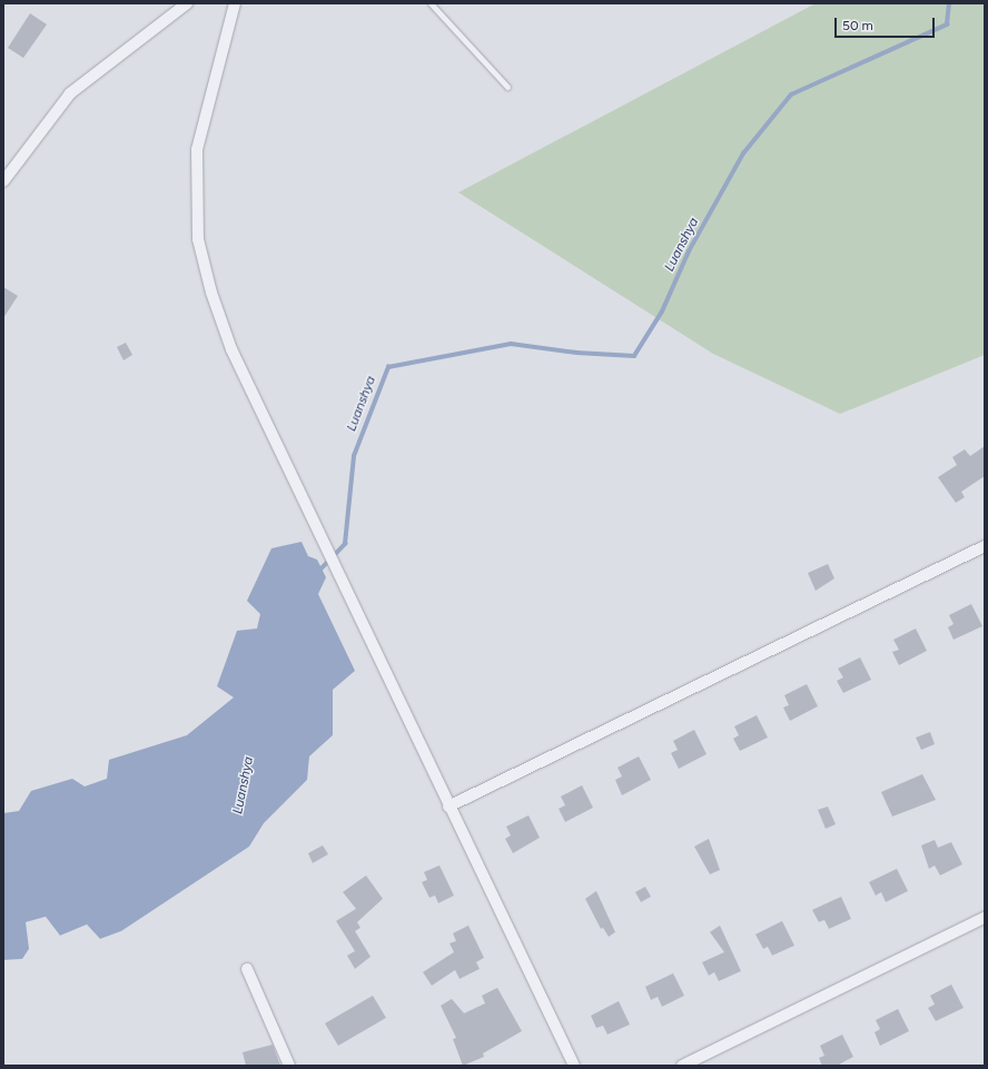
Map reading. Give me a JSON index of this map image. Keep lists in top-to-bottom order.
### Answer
{
  "water": ["Luanshya"],
  "scale_bar": "50 m"
}
